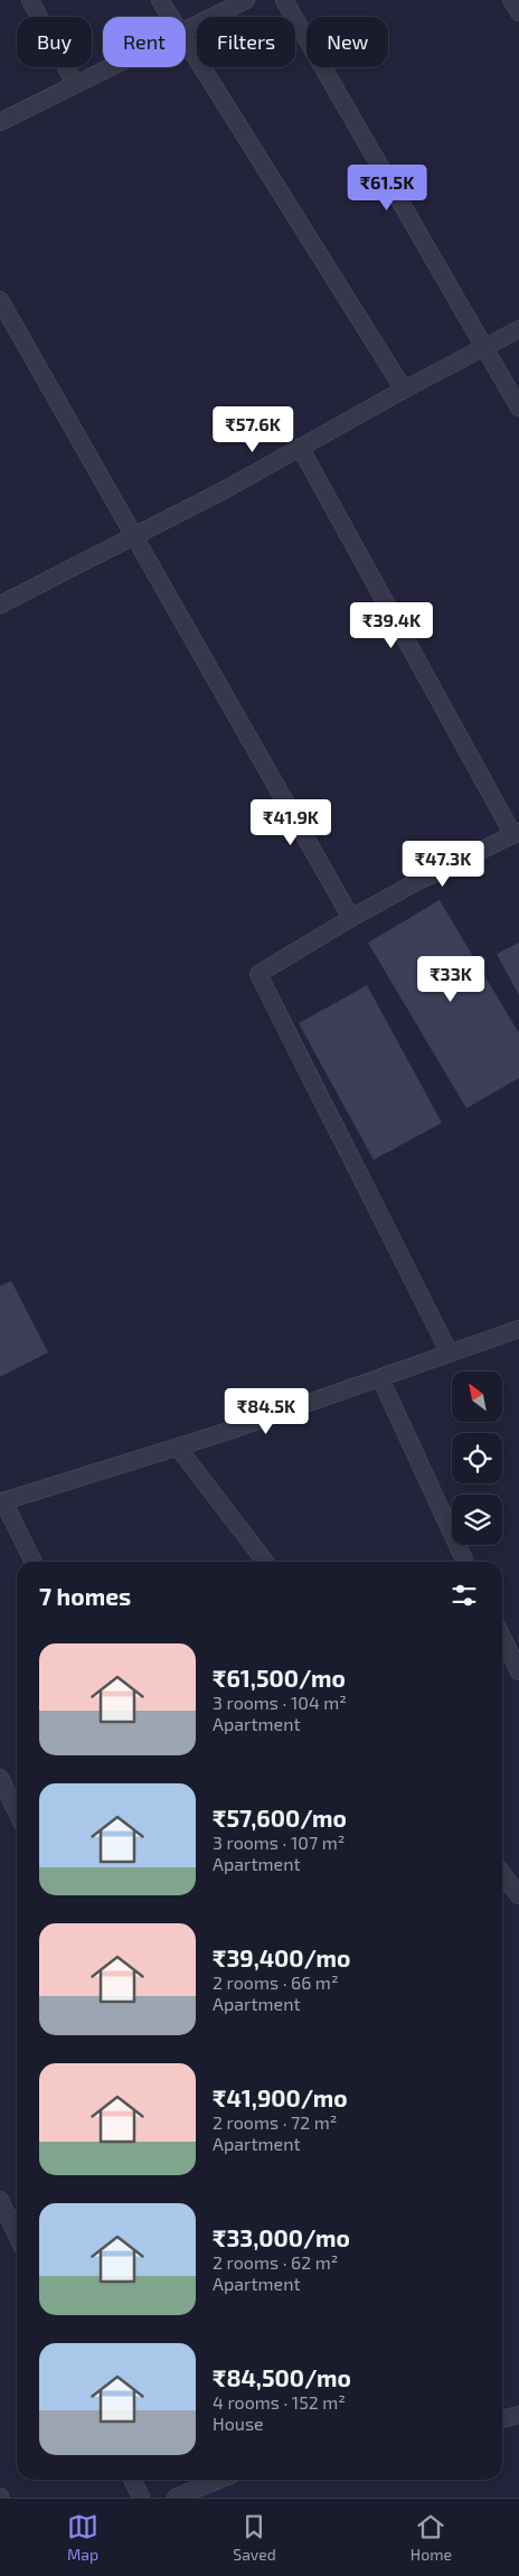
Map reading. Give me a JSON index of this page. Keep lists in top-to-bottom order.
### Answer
{
  "north": "top left",
  "page": {
    "chip": [
      "Buy",
      "Rent",
      "Filters",
      "New"
    ],
    "price": [
      "₹61.5K",
      "₹57.6K",
      "₹39.4K",
      "₹41.9K",
      "₹47.3K",
      "₹33K",
      "₹84.5K"
    ],
    "heading": "7 homes",
    "list": [
      {
        "name": "₹61,500/mo",
        "note": "3 rooms · 104 m² · Apartment"
      },
      {
        "name": "₹57,600/mo",
        "note": "3 rooms · 107 m² · Apartment"
      },
      {
        "name": "₹39,400/mo",
        "note": "2 rooms · 66 m² · Apartment"
      },
      {
        "name": "₹41,900/mo",
        "note": "2 rooms · 72 m² · Apartment"
      },
      {
        "name": "₹33,000/mo",
        "note": "2 rooms · 62 m² · Apartment"
      },
      {
        "name": "₹84,500/mo",
        "note": "4 rooms · 152 m² · House"
      }
    ],
    "tabs": ["Map", "Saved", "Home"]
  }
}
